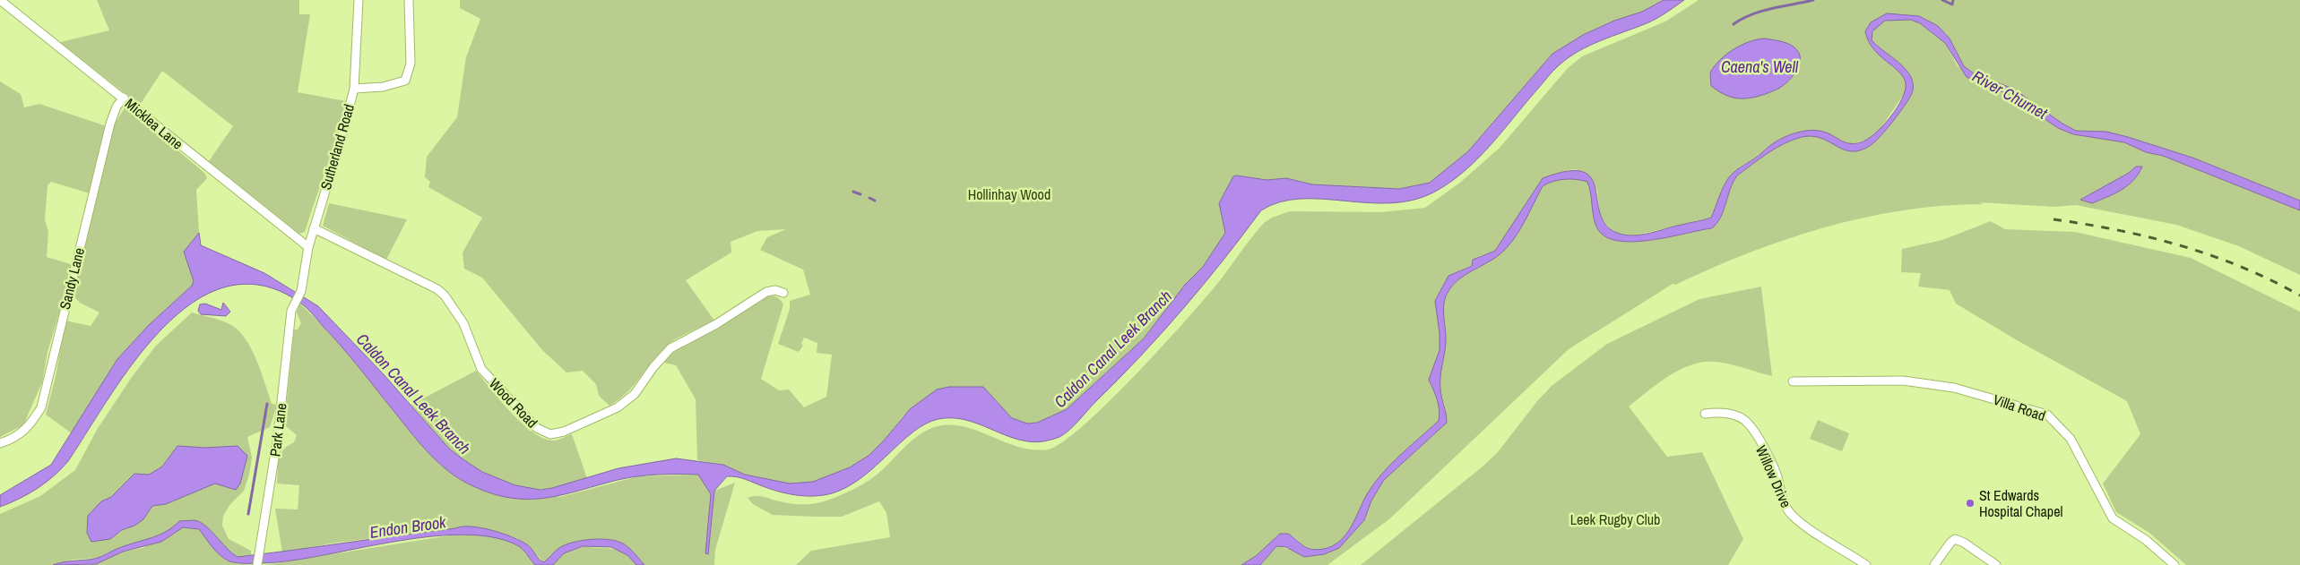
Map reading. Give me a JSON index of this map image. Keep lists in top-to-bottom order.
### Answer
{
  "streets": {
    "street": [
      "Micklea Lane",
      "Sutherland Road",
      "Sandy Lane",
      "Wood Road",
      "Villa Road",
      "Park Lane",
      "Willow Drive"
    ]
  },
  "crossings": [
    ["Micklea Lane", "Sutherland Road"],
    ["Micklea Lane", "Sandy Lane"],
    ["Sutherland Road", "Wood Road"],
    ["Sutherland Road", "Park Lane"]
  ],
  "water": [
    "Caena's Well",
    "River Churnet",
    "Caldon Canal Leek Branch",
    "Endon Brook"
  ],
  "parks": ["Hollinhay Wood", "Leek Rugby Club"],
  "places": ["St Edwards Hospital Chapel"]
}
